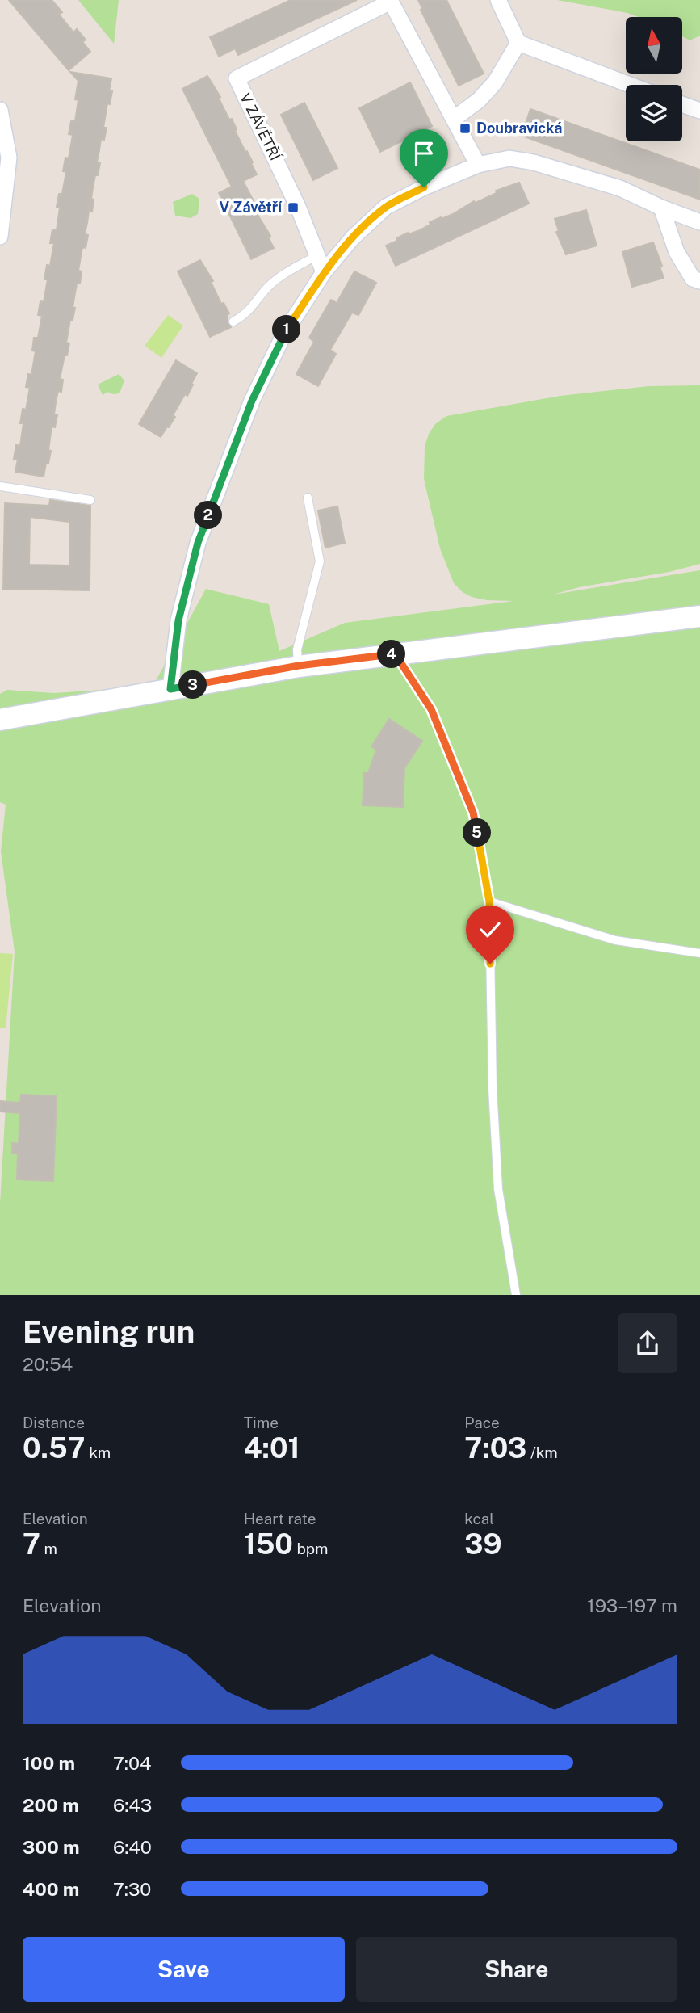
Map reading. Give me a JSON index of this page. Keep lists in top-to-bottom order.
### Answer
{
  "streets": {
    "street": ["V ZÁVĚTŘÍ"]
  },
  "places": {
    "transit": ["Doubravická", "V Závětří"]
  },
  "north": "top",
  "page": {
    "pins": [
      "1",
      "2",
      "4",
      "3",
      "5"
    ],
    "heading": ["Evening run", "20:54"],
    "stats": [
      ["Distance", "0.57 km"],
      ["Time", "4:01"],
      ["Pace", "7:03 /km"],
      ["Elevation", "7 m"],
      ["Heart rate", "150 bpm"],
      ["kcal", "39"]
    ],
    "chart": ["Elevation", "193–197 m"],
    "list": [
      {
        "name": "100 m",
        "note": "7:04"
      },
      {
        "name": "200 m",
        "note": "6:43"
      },
      {
        "name": "300 m",
        "note": "6:40"
      },
      {
        "name": "400 m",
        "note": "7:30"
      }
    ],
    "buttons": ["Save", "Share"]
  }
}
